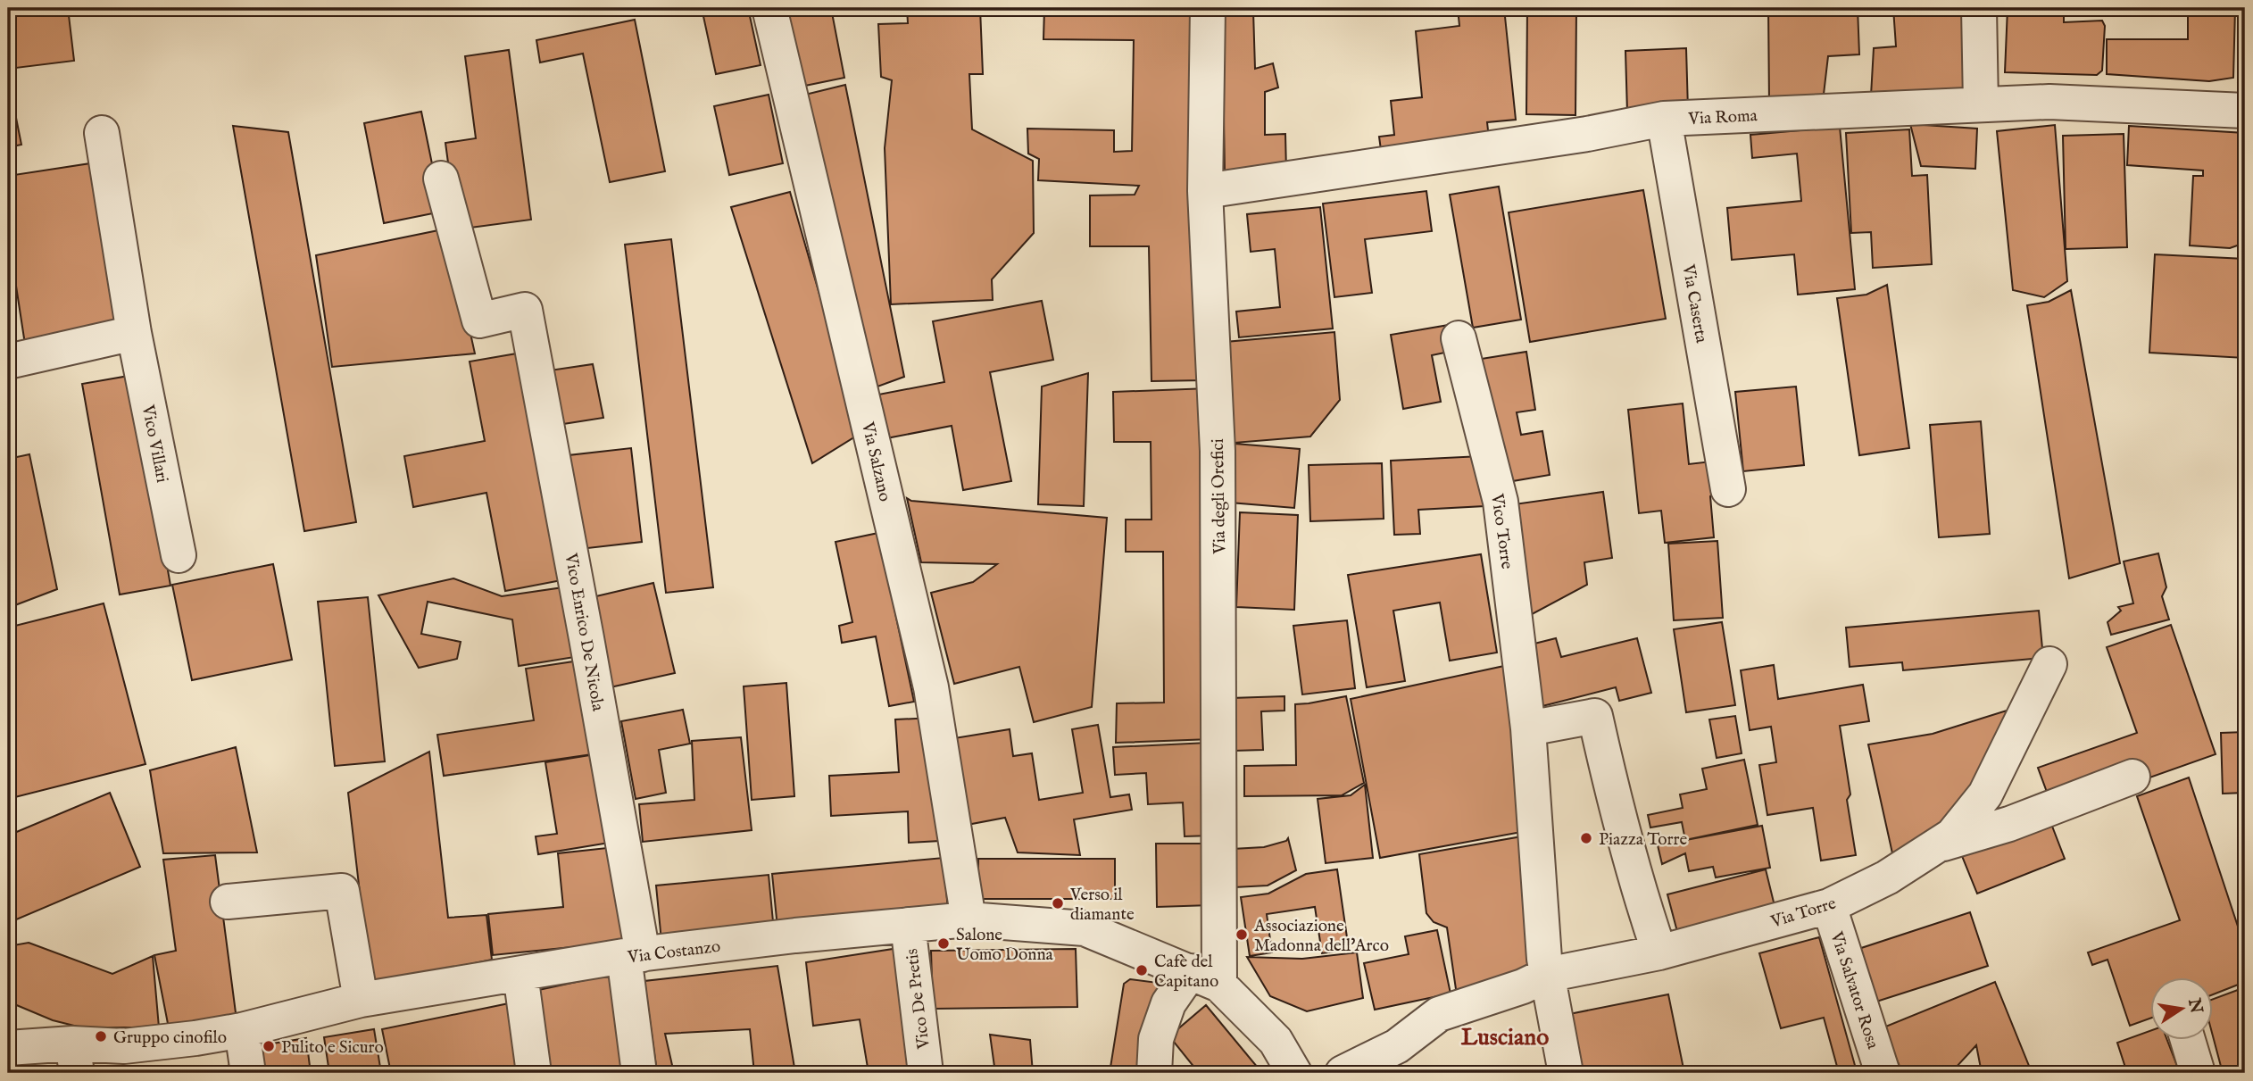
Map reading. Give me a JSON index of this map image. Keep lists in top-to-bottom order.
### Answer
{
  "streets": {
    "street": [
      "Via Roma",
      "Via Caserta",
      "Vico Villari",
      "Via Salzano",
      "Via degli Orefici",
      "Vico Torre",
      "Vico Enrico De Nicola",
      "Via Torre",
      "Via Costanzo",
      "Via Salvator Rosa",
      "Vico De Pretis"
    ]
  },
  "crossings": [
    ["Via Roma", "Via Caserta"],
    ["Via Roma", "Via degli Orefici"],
    ["Via Salzano", "Via Costanzo"],
    ["Via degli Orefici", "Via Costanzo"],
    ["Vico Enrico De Nicola", "Via Costanzo"],
    ["Via Torre", "Via Salvator Rosa"],
    ["Via Costanzo", "Vico De Pretis"]
  ],
  "districts": ["Lusciano"],
  "places": [
    "Piazza Torre",
    "Verso il diamante",
    "Associazione Madonna dell'Arco",
    "Salone Uomo Donna",
    "Cafè del Capitano",
    "Gruppo cinofilo",
    "Pulito e Sicuro"
  ],
  "north": "right"
}
